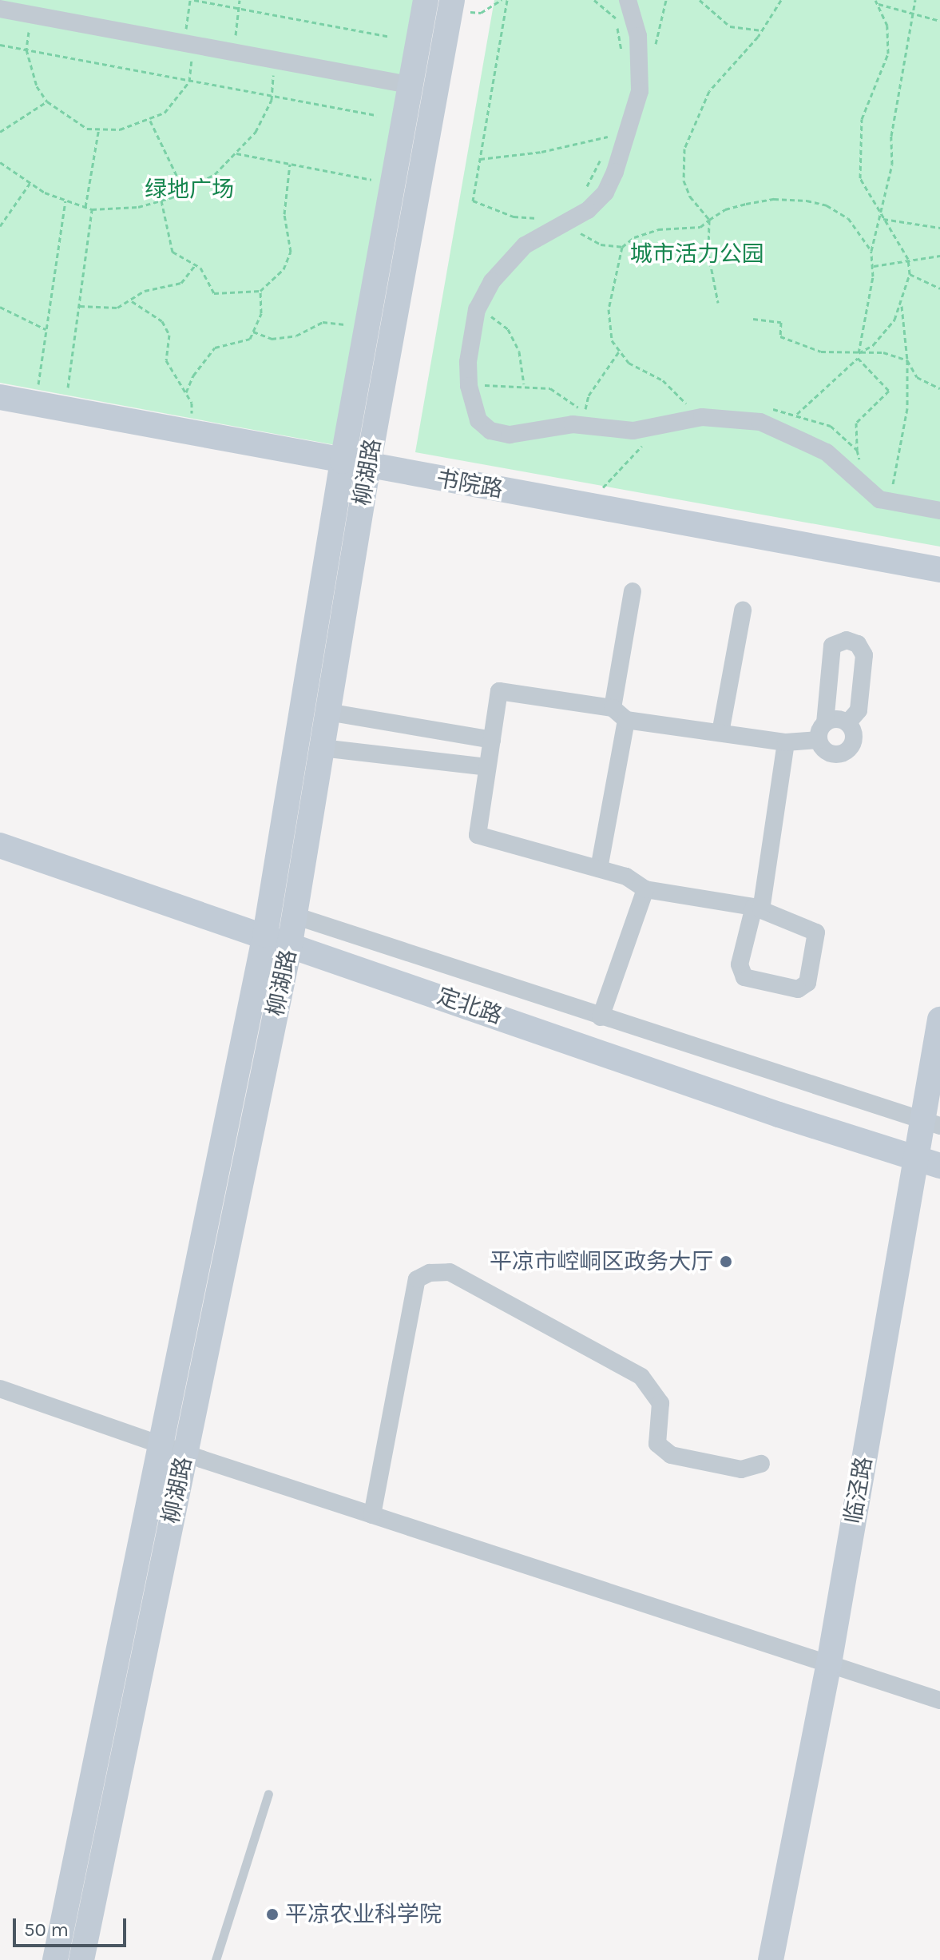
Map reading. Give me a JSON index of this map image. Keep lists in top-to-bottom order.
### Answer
{
  "streets": {
    "main road": [
      "柳湖路",
      "书院路",
      "定北路",
      "临泾路"
    ]
  },
  "crossings": [
    ["柳湖路", "书院路"],
    ["柳湖路", "定北路"],
    ["定北路", "临泾路"]
  ],
  "parks": ["绿地广场", "城市活力公园"],
  "places": ["平凉市崆峒区政务大厅", "平凉农业科学院"],
  "scale_bar": "50 m"
}
